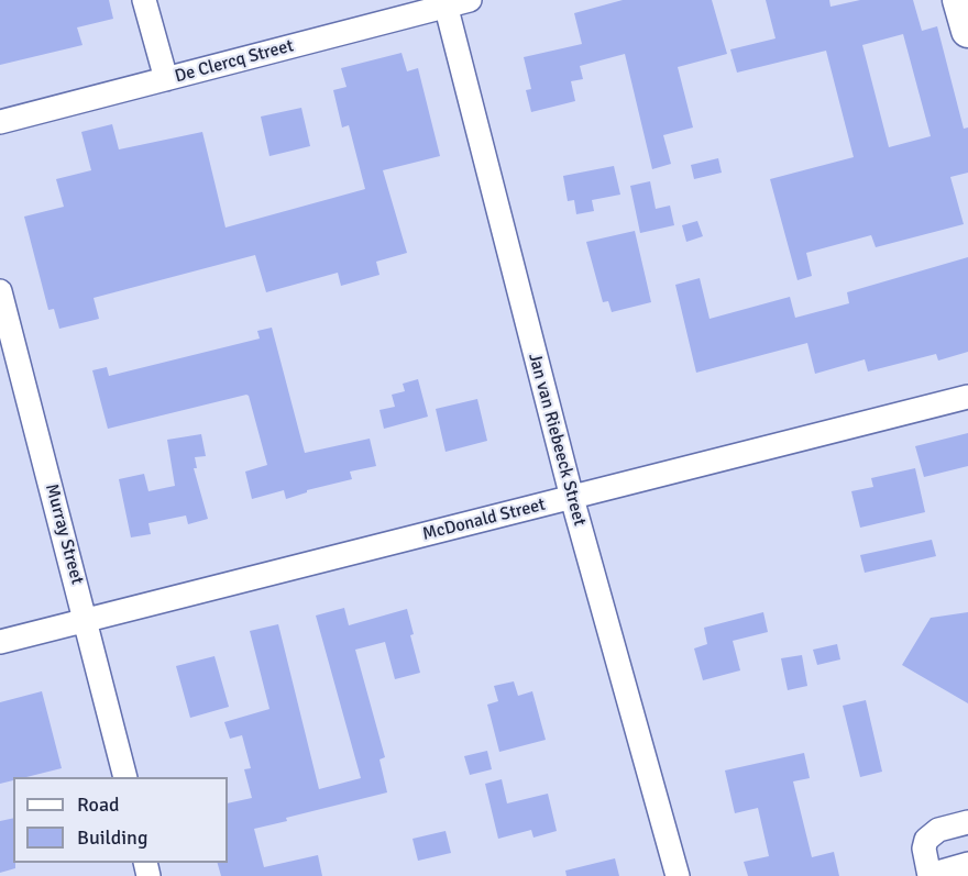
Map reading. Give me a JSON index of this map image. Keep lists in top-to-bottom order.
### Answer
{
  "streets": {
    "street": [
      "De Clercq Street",
      "Jan van Riebeeck Street",
      "McDonald Street",
      "Murray Street"
    ]
  },
  "crossings": [
    ["De Clercq Street", "Jan van Riebeeck Street"],
    ["Jan van Riebeeck Street", "McDonald Street"],
    ["McDonald Street", "Murray Street"]
  ],
  "legend": ["Road", "Building"]
}
